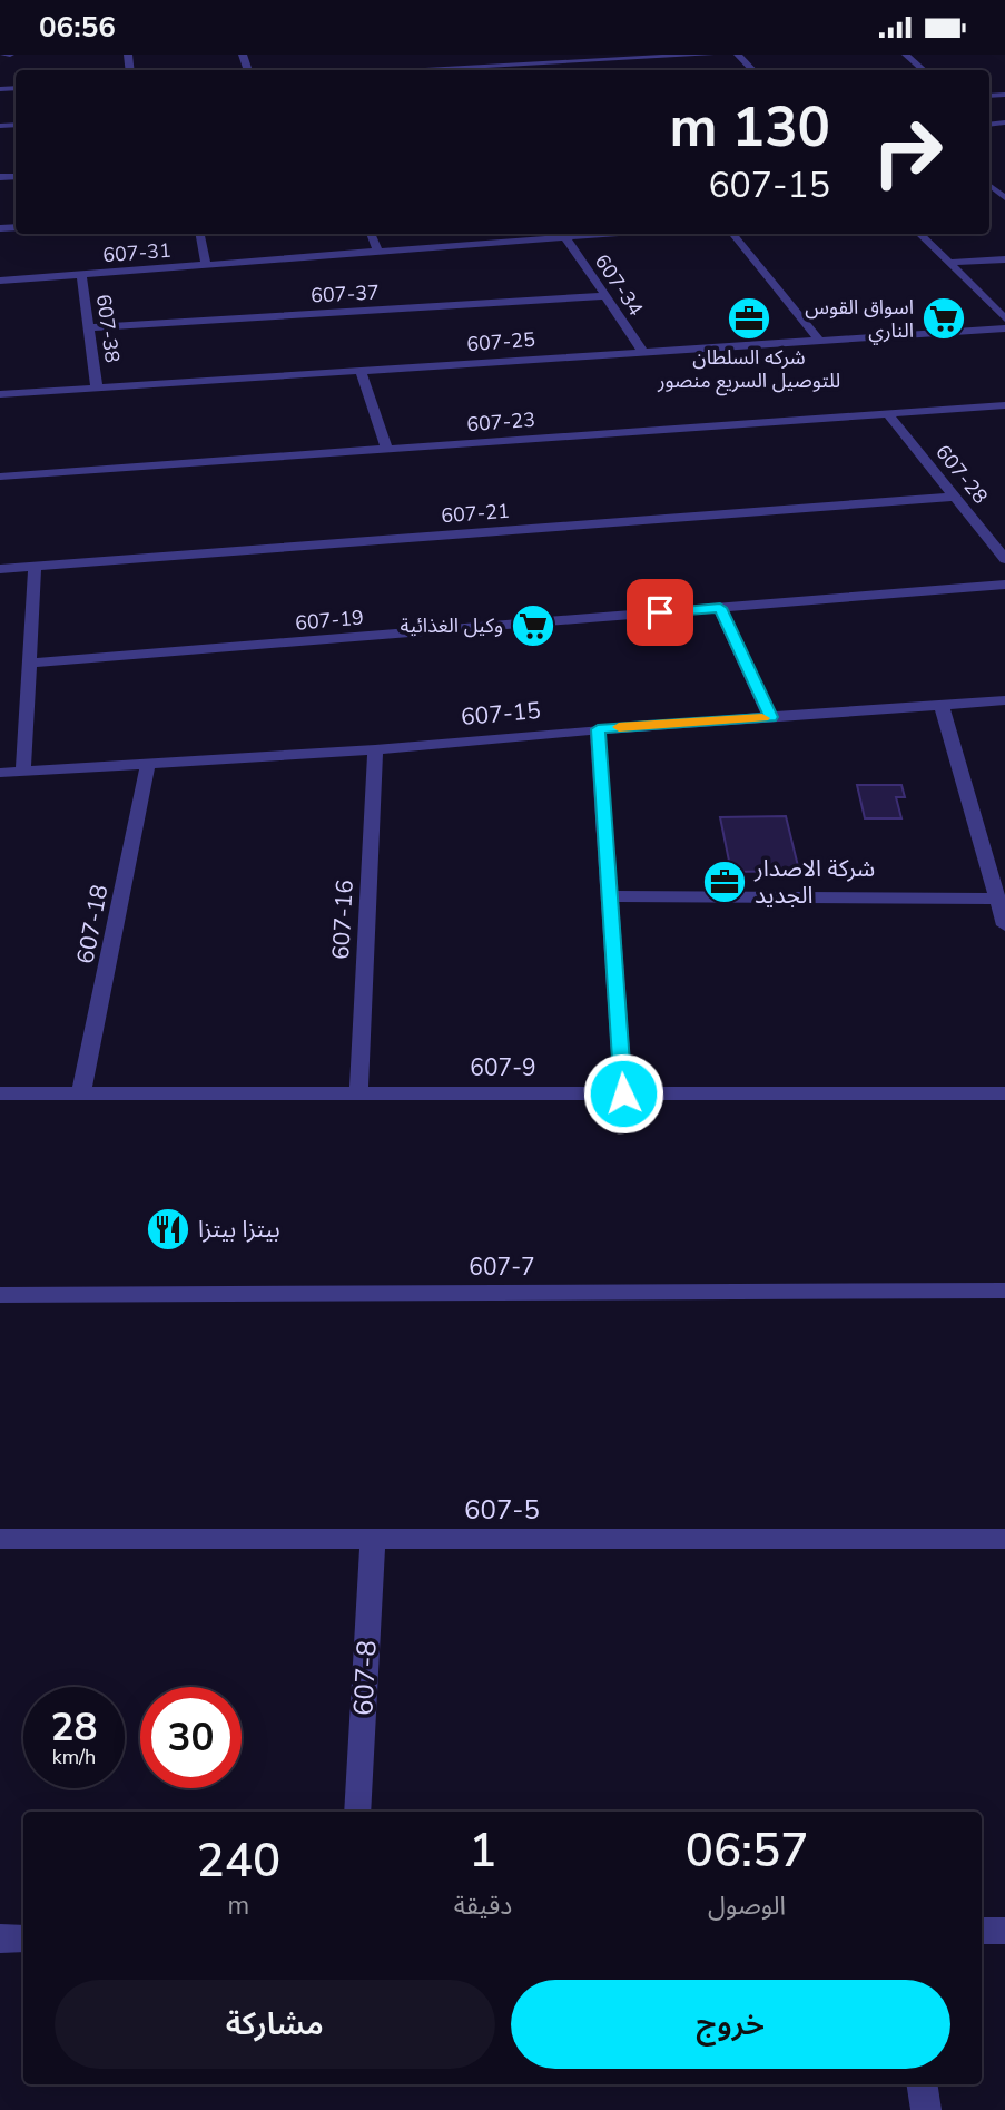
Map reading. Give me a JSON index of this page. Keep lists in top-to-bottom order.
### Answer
{
  "streets": {
    "street": [
      "607-31",
      "607-34",
      "607-37",
      "607-38",
      "607-25",
      "607-23",
      "607-28",
      "607-21",
      "607-19",
      "607-15",
      "607-16",
      "607-18",
      "607-9",
      "607-7",
      "607-5",
      "607-8"
    ]
  },
  "crossings": [
    ["607-31", "607-34"],
    ["607-31", "607-38"],
    ["607-34", "607-37"],
    ["607-34", "607-25"],
    ["607-37", "607-38"],
    ["607-38", "607-25"],
    ["607-23", "607-28"],
    ["607-28", "607-21"],
    ["607-15", "607-16"],
    ["607-15", "607-18"],
    ["607-16", "607-9"],
    ["607-18", "607-9"],
    ["607-5", "607-8"]
  ],
  "places": {
    "office": ["شركه السلطان للتوصيل السريع منصور", "شركة الاصدار الجديد"],
    "supermarket": ["اسواق القوس الناري", "وكيل الغذائية"],
    "restaurant": ["بيتزا بيتزا"]
  },
  "page": {
    "status": "06:56",
    "turn": ["130 m", "607-15"],
    "speed": "28 km/h",
    "limit": "30",
    "eta": [
      "06:57",
      "الوصول",
      "1",
      "دقيقة",
      "240",
      "m"
    ],
    "buttons": ["خروج", "مشاركة"]
  }
}
